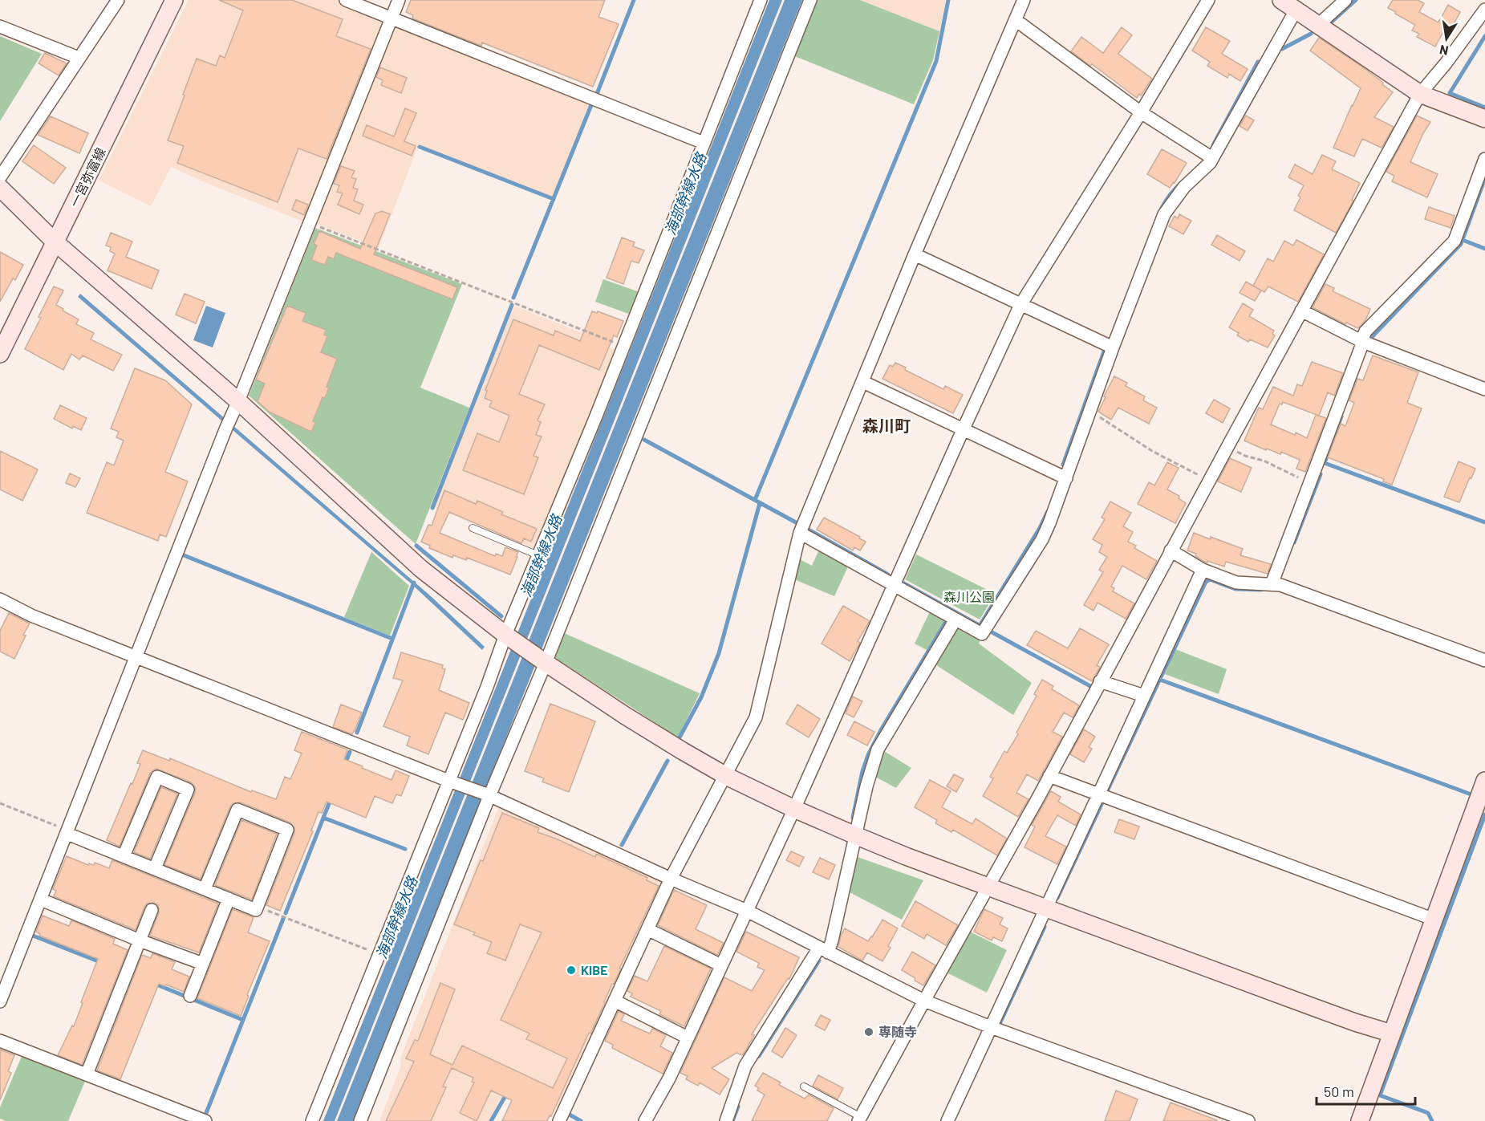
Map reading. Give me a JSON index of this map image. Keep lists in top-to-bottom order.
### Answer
{
  "streets": {
    "street": ["一宮弥富線"]
  },
  "districts": ["森川町"],
  "water": ["海部幹線水路"],
  "parks": ["森川公園"],
  "places": ["KIBE", "専随寺"],
  "scale_bar": "50 m",
  "north": "bottom"
}
